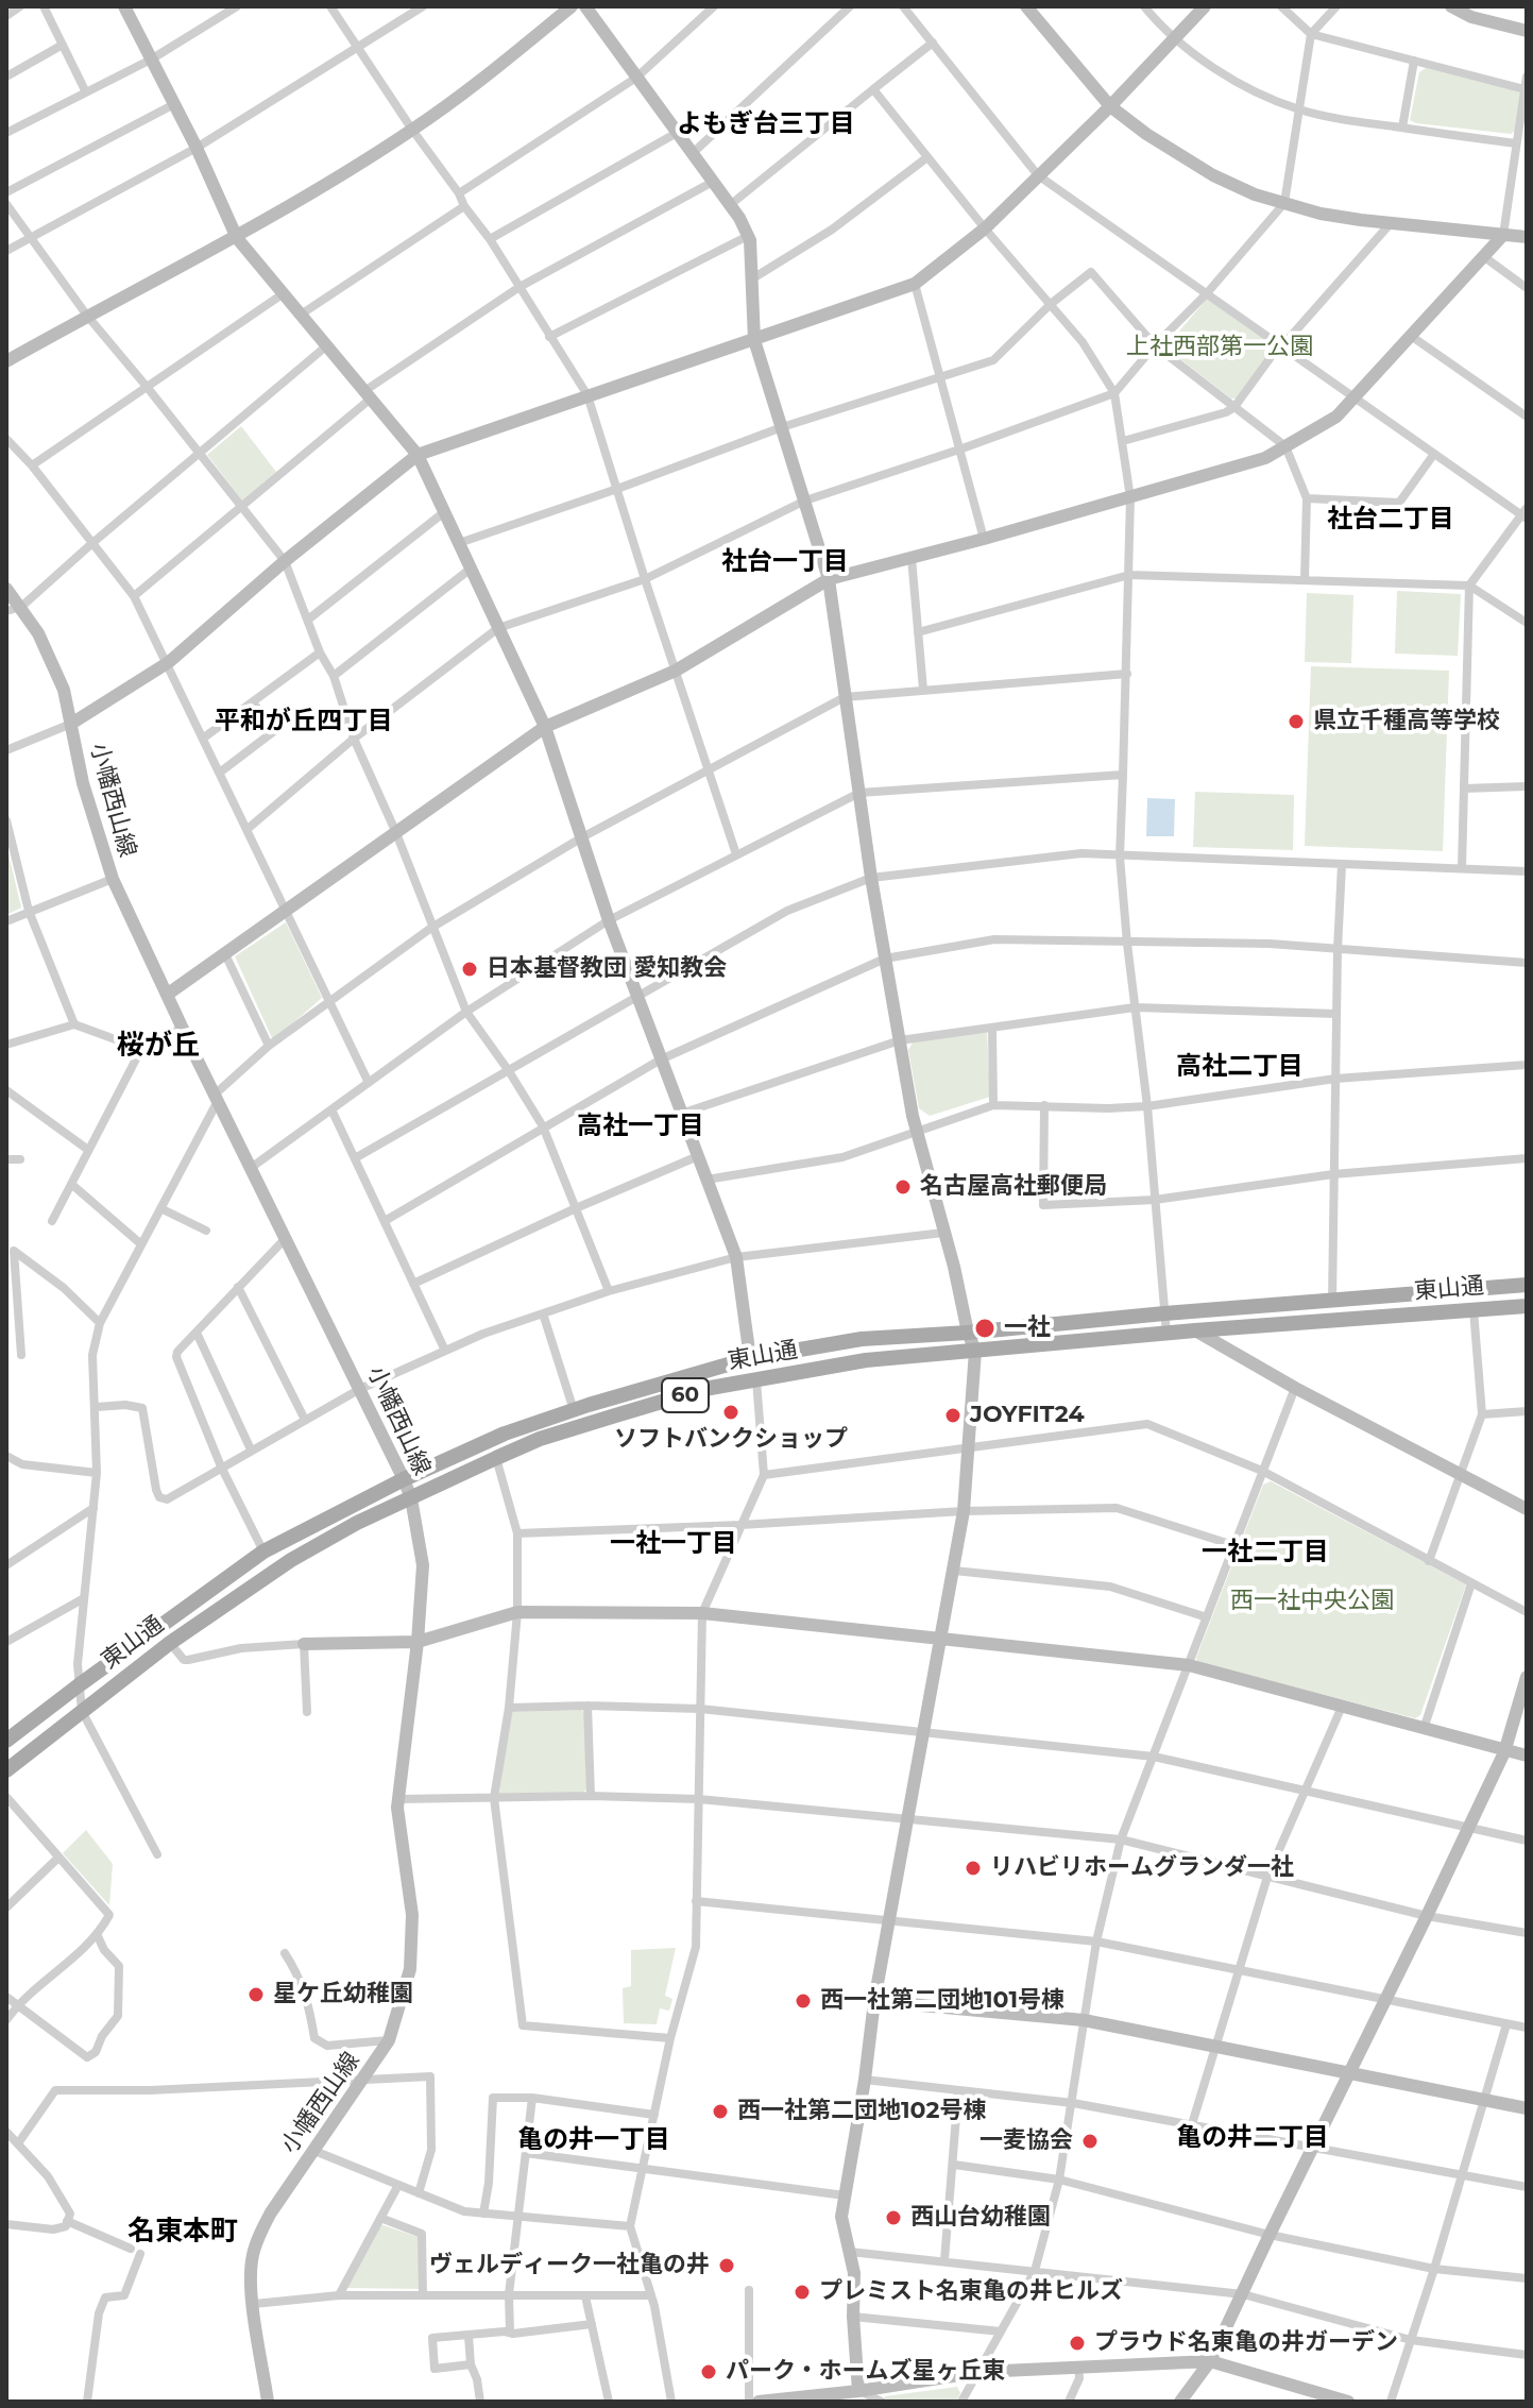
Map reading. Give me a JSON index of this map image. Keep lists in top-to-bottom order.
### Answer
{
  "streets": {
    "main road": ["東山通", "60"],
    "street": ["小幡西山線"]
  },
  "crossings": [
    ["小幡西山線", "東山通"]
  ],
  "districts": [
    "よもぎ台三丁目",
    "社台二丁目",
    "社台一丁目",
    "平和が丘四丁目",
    "桜が丘",
    "高社二丁目",
    "高社一丁目",
    "一社一丁目",
    "一社二丁目",
    "亀の井二丁目",
    "亀の井一丁目",
    "名東本町"
  ],
  "parks": ["上社西部第一公園", "西一社中央公園"],
  "places": [
    "県立千種高等学校",
    "日本基督教団 愛知教会",
    "名古屋高社郵便局",
    "一社",
    "ソフトバンクショップ",
    "JOYFIT24",
    "リハビリホームグランダ一社",
    "星ケ丘幼稚園",
    "西一社第二団地101号棟",
    "西一社第二団地102号棟",
    "一麦協会",
    "西山台幼稚園",
    "ヴェルディーク一社亀の井",
    "プレミスト名東亀の井ヒルズ",
    "プラウド名東亀の井ガーデン",
    "パーク・ホームズ星ヶ丘東"
  ]
}
